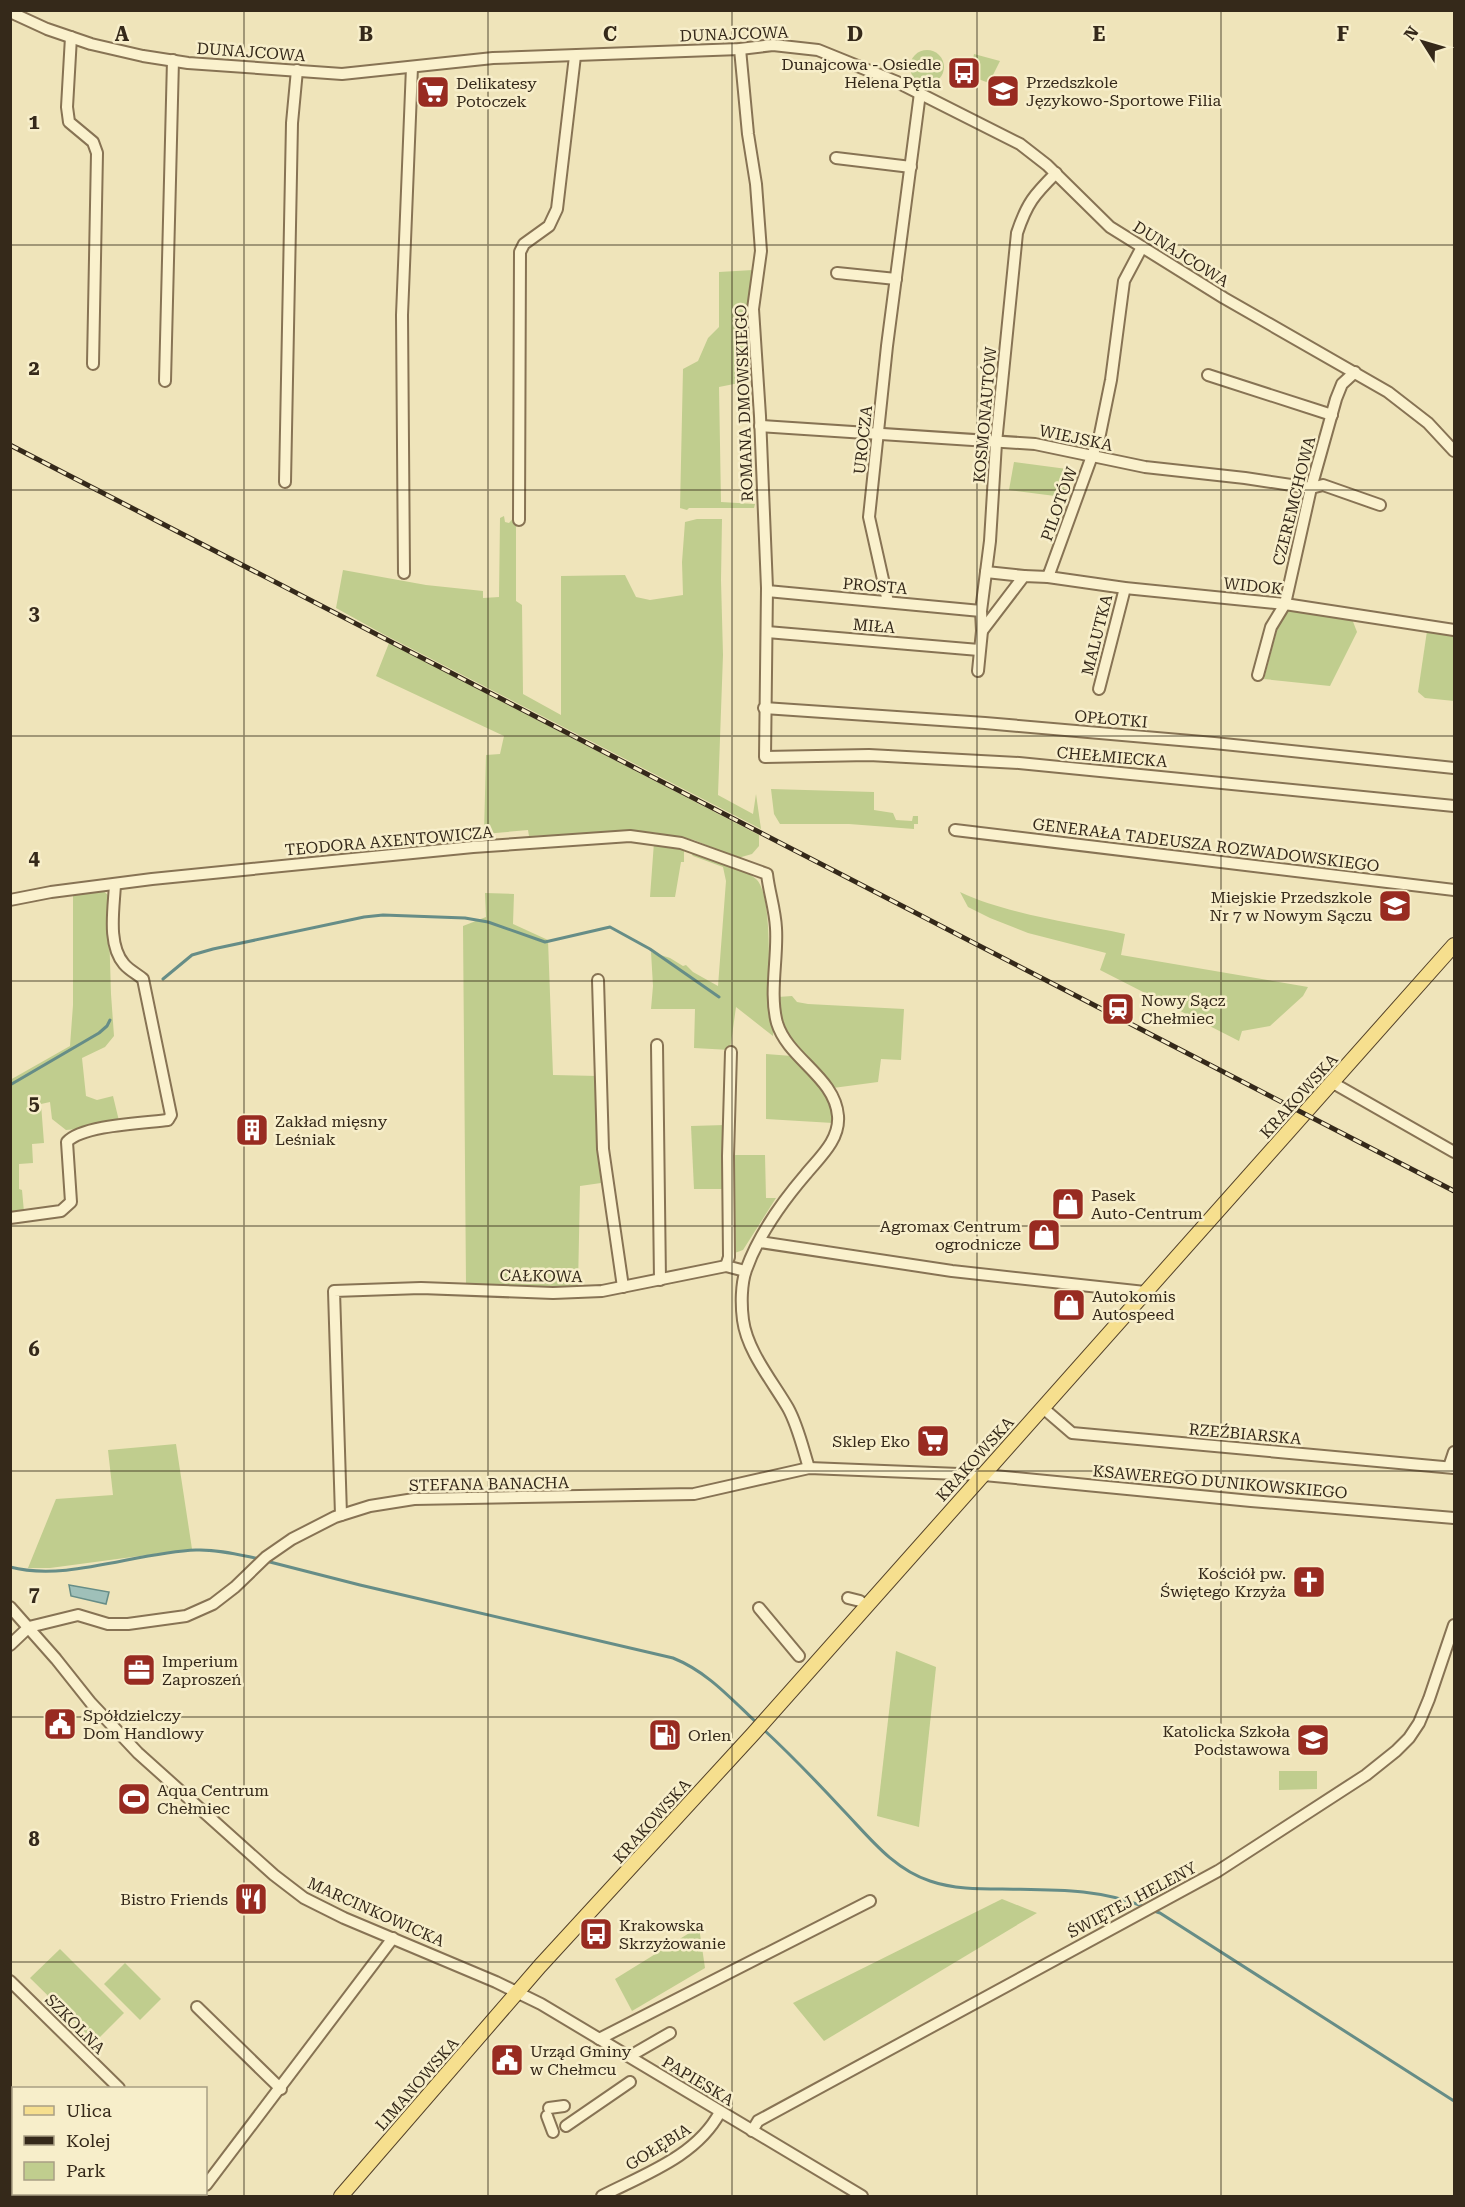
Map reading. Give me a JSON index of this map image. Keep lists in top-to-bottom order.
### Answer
{
  "streets": {
    "main road": ["KRAKOWSKA", "LIMANOWSKA"],
    "street": [
      "DUNAJCOWA",
      "ROMANA DMOWSKIEGO",
      "KOSMONAUTÓW",
      "WIEJSKA",
      "UROCZA",
      "CZEREMCHOWA",
      "PILOTÓW",
      "PROSTA",
      "WIDOK",
      "MIŁA",
      "MALUTKA",
      "OPŁOTKI",
      "CHEŁMIECKA",
      "TEODORA AXENTOWICZA",
      "GENERAŁA TADEUSZA ROZWADOWSKIEGO",
      "CAŁKOWA",
      "RZEŹBIARSKA",
      "KSAWEREGO DUNIKOWSKIEGO",
      "STEFANA BANACHA",
      "ŚWIĘTEJ HELENY",
      "MARCINKOWICKA",
      "SZKOLNA",
      "PAPIESKA",
      "GOŁĘBIA"
    ]
  },
  "crossings": [
    ["DUNAJCOWA", "ROMANA DMOWSKIEGO"],
    ["DUNAJCOWA", "KOSMONAUTÓW"],
    ["DUNAJCOWA", "UROCZA"],
    ["DUNAJCOWA", "CZEREMCHOWA"],
    ["DUNAJCOWA", "PILOTÓW"],
    ["ROMANA DMOWSKIEGO", "WIEJSKA"],
    ["ROMANA DMOWSKIEGO", "PROSTA"],
    ["ROMANA DMOWSKIEGO", "MIŁA"],
    ["ROMANA DMOWSKIEGO", "OPŁOTKI"],
    ["ROMANA DMOWSKIEGO", "CHEŁMIECKA"],
    ["KOSMONAUTÓW", "WIEJSKA"],
    ["KOSMONAUTÓW", "PROSTA"],
    ["KOSMONAUTÓW", "MIŁA"],
    ["WIEJSKA", "UROCZA"],
    ["WIEJSKA", "CZEREMCHOWA"],
    ["WIEJSKA", "PILOTÓW"],
    ["UROCZA", "PROSTA"],
    ["CZEREMCHOWA", "WIDOK"],
    ["PILOTÓW", "WIDOK"],
    ["WIDOK", "MALUTKA"],
    ["KRAKOWSKA", "RZEŹBIARSKA"],
    ["KRAKOWSKA", "KSAWEREGO DUNIKOWSKIEGO"],
    ["KRAKOWSKA", "STEFANA BANACHA"],
    ["KRAKOWSKA", "MARCINKOWICKA"],
    ["KRAKOWSKA", "PAPIESKA"],
    ["KRAKOWSKA", "LIMANOWSKA"],
    ["CAŁKOWA", "STEFANA BANACHA"],
    ["KSAWEREGO DUNIKOWSKIEGO", "STEFANA BANACHA"],
    ["STEFANA BANACHA", "MARCINKOWICKA"],
    ["ŚWIĘTEJ HELENY", "PAPIESKA"],
    ["MARCINKOWICKA", "PAPIESKA"],
    ["MARCINKOWICKA", "LIMANOWSKA"],
    ["PAPIESKA", "LIMANOWSKA"],
    ["PAPIESKA", "GOŁĘBIA"]
  ],
  "places": {
    "bus stop": ["Dunajcowa - Osiedle Helena Pętla", "Krakowska Skrzyżowanie"],
    "school or university": ["Przedszkole Językowo-Sportowe Filia", "Miejskie Przedszkole Nr 7 w Nowym Sączu", "Katolicka Szkoła Podstawowa"],
    "supermarket": ["Delikatesy Potoczek", "Sklep Eko"],
    "station": ["Nowy Sącz Chełmiec"],
    "building": ["Zakład mięsny Leśniak"],
    "shop": ["Pasek Auto-Centrum", "Agromax Centrum ogrodnicze", "Autokomis Autospeed"],
    "church": ["Kościół pw. Świętego Krzyża"],
    "office": ["Imperium Zaproszeń"],
    "public building": ["Spółdzielczy Dom Handlowy", "Urząd Gminy w Chełmcu"],
    "fuel station": ["Orlen"],
    "sports": ["Aqua Centrum Chełmiec"],
    "restaurant": ["Bistro Friends"]
  },
  "legend": ["Ulica", "Kolej", "Park"],
  "north": "top left",
  "grid": {
    "columns": [
      "A",
      "B",
      "C",
      "D",
      "E",
      "F"
    ],
    "rows": [
      "1",
      "2",
      "3",
      "4",
      "5",
      "6",
      "7",
      "8"
    ]
  }
}
